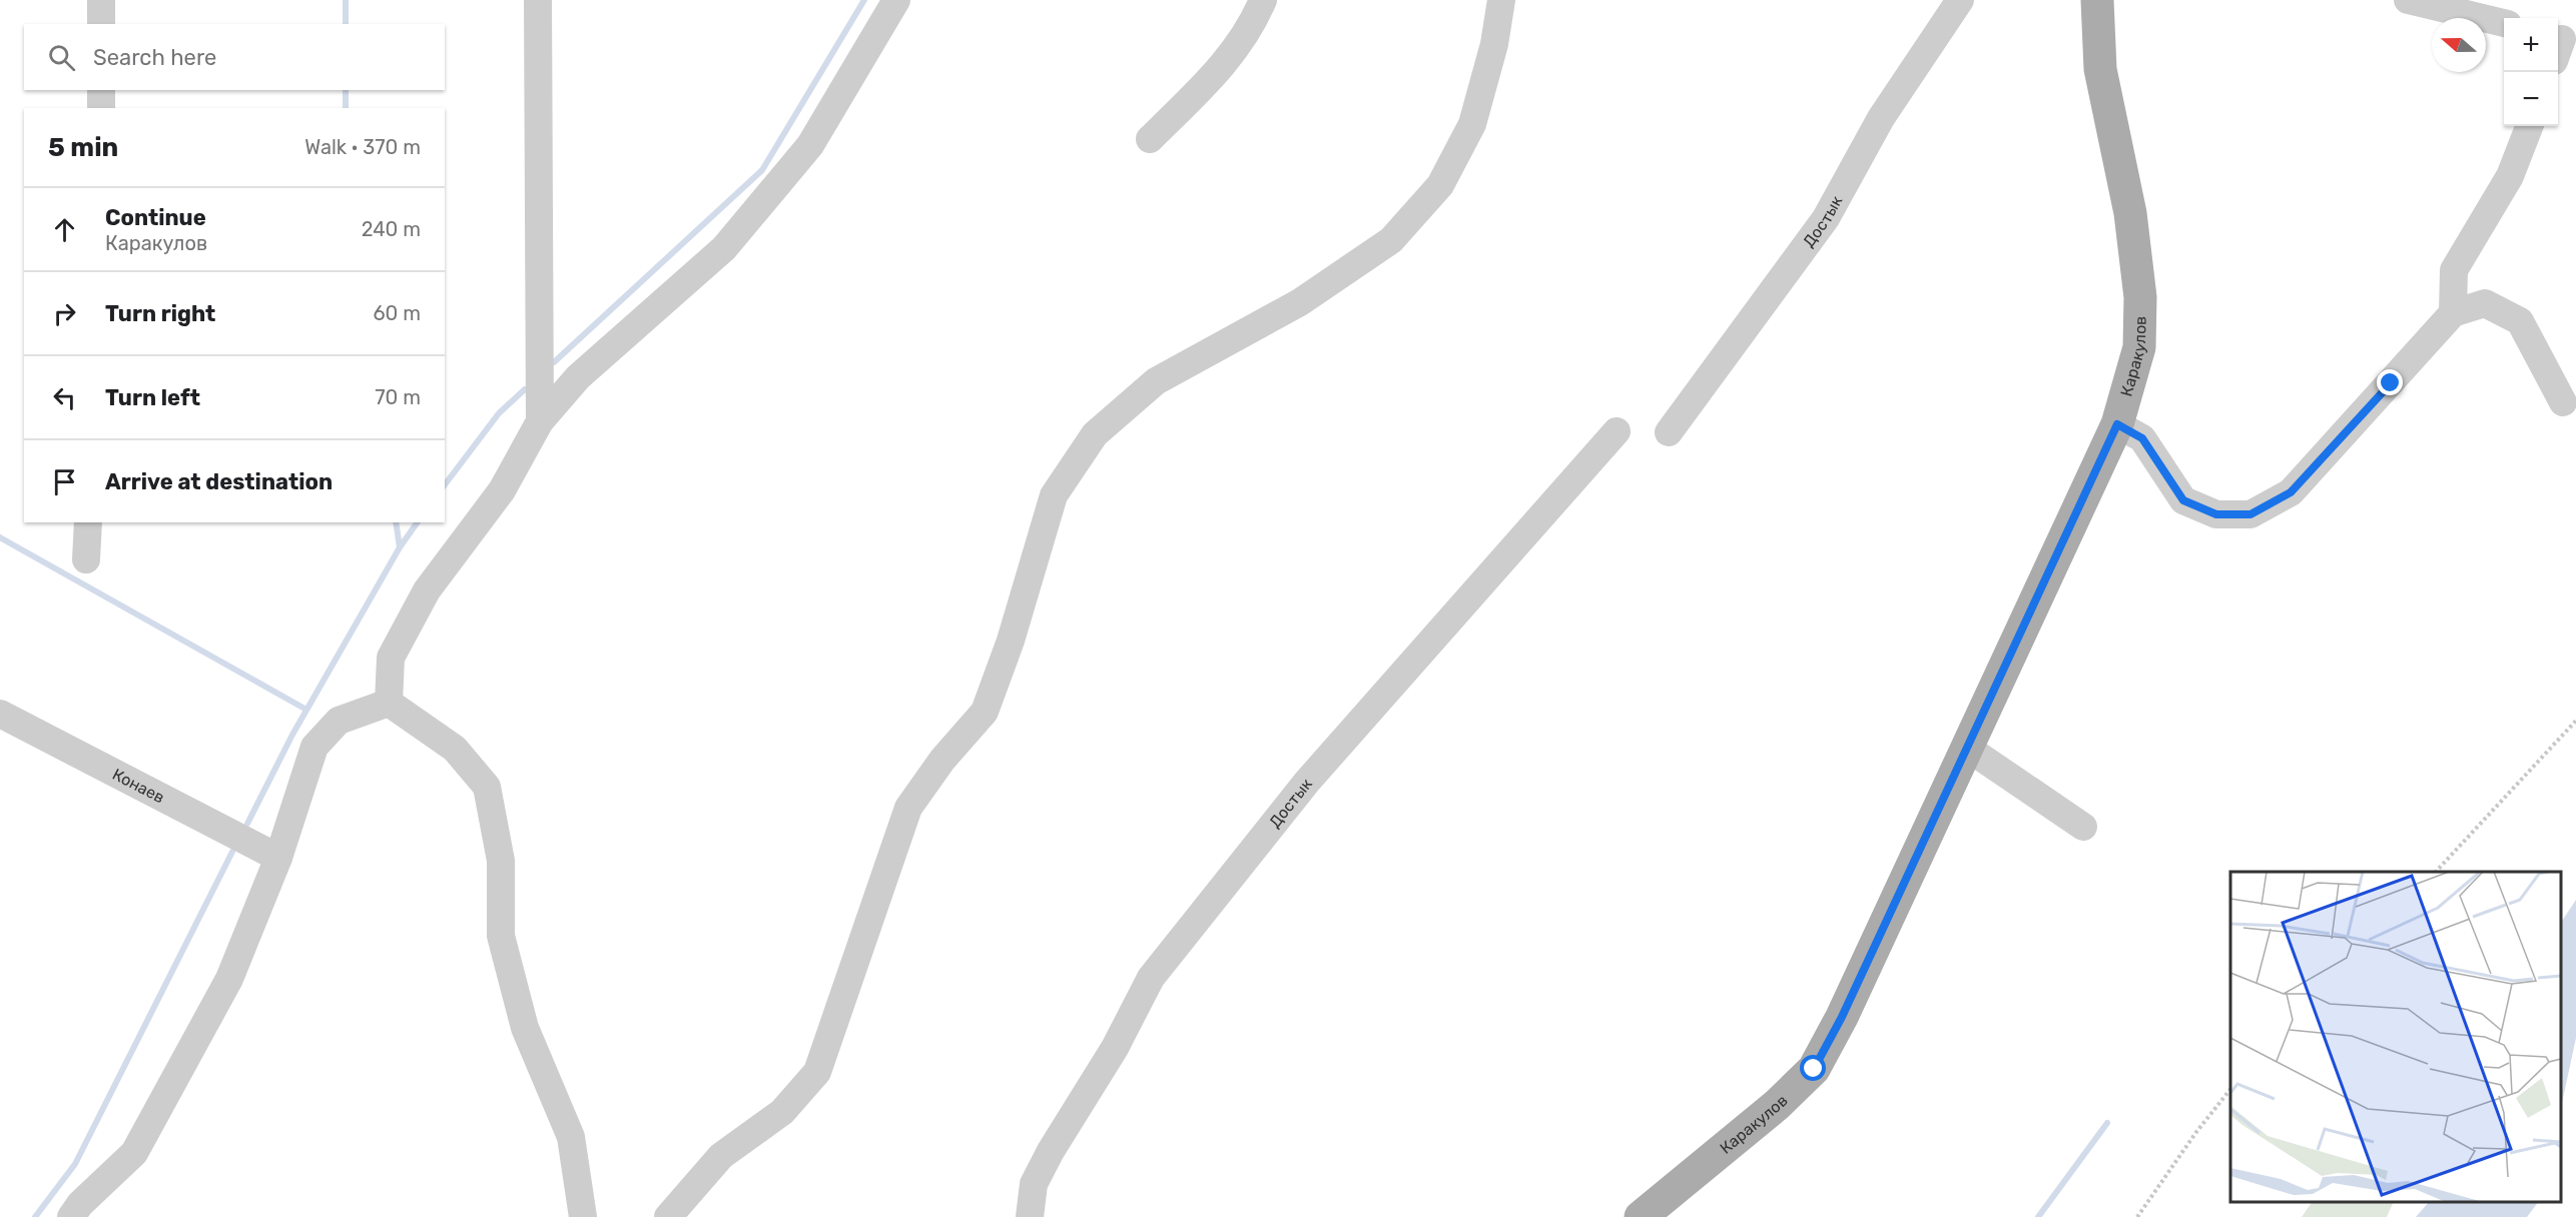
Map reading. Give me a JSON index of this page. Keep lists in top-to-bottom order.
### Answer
{
  "streets": {
    "main road": ["Каракулов"],
    "street": ["Достык", "Конаев"]
  },
  "north": "left",
  "page": {
    "map_buttons": ["+", "−"],
    "search": "Search here",
    "heading": ["5 min", "Walk · 370 m"],
    "list": [
      ["Continue", "Каракулов", "240 m"],
      ["Turn right", "60 m"],
      ["Turn left", "70 m"],
      "Arrive at destination"
    ]
  }
}
